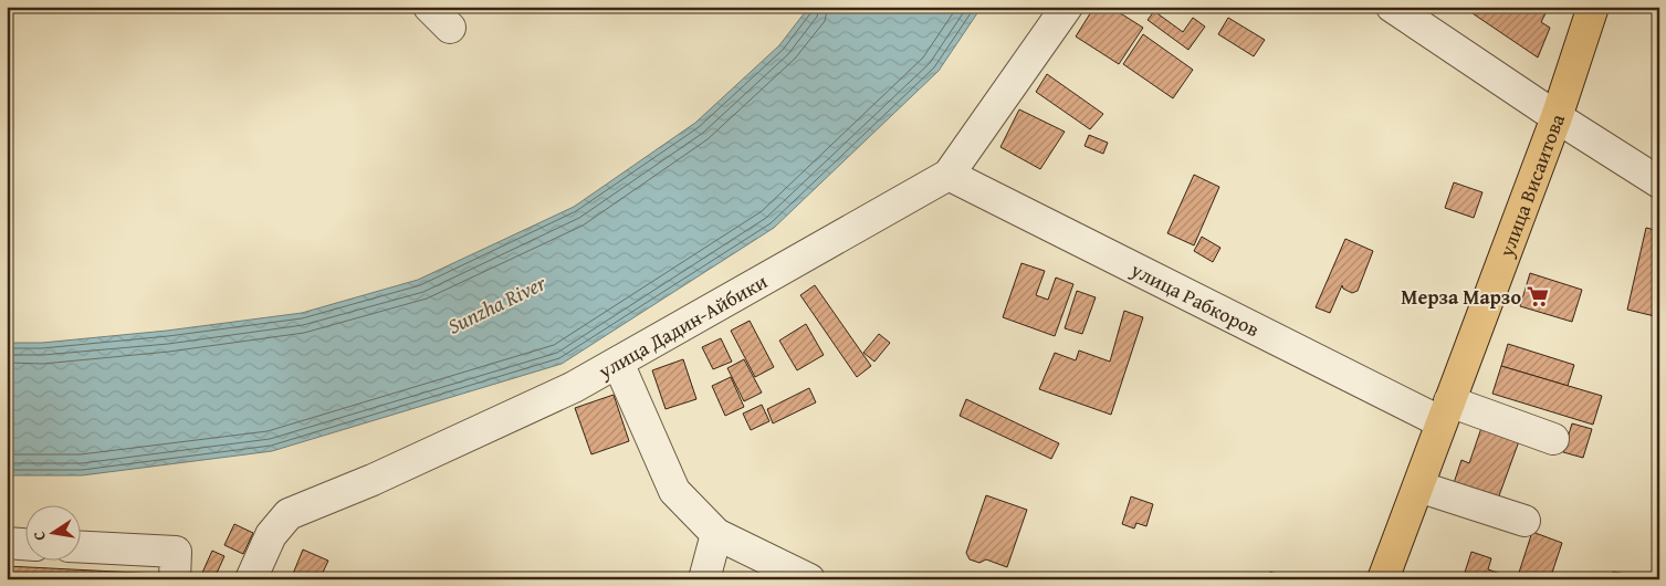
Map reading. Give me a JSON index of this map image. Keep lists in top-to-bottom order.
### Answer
{
  "streets": {
    "main road": ["улица Висаитова"],
    "street": ["улица Рабкоров", "улица Дадин-Айбики"]
  },
  "crossings": [
    ["улица Висаитова", "улица Рабкоров"],
    ["улица Рабкоров", "улица Дадин-Айбики"]
  ],
  "water": ["Sunzha River"],
  "places": {
    "supermarket": ["Мерза Марзо"]
  },
  "north": "left"
}
